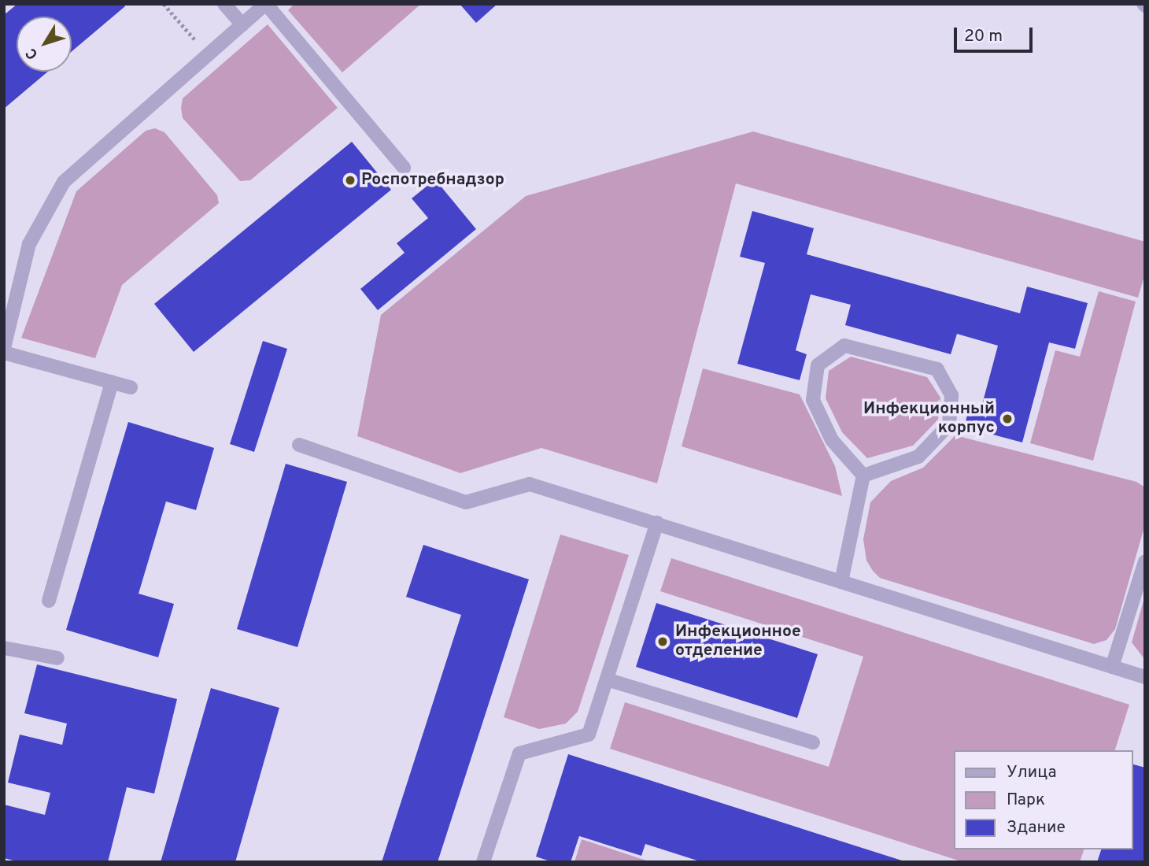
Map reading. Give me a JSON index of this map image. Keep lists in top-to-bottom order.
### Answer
{
  "places": ["Роспотребнадзор", "Инфекционный корпус", "Инфекционное отделение"],
  "legend": ["Улица", "Парк", "Здание"],
  "scale_bar": "20 m",
  "north": "bottom left"
}
